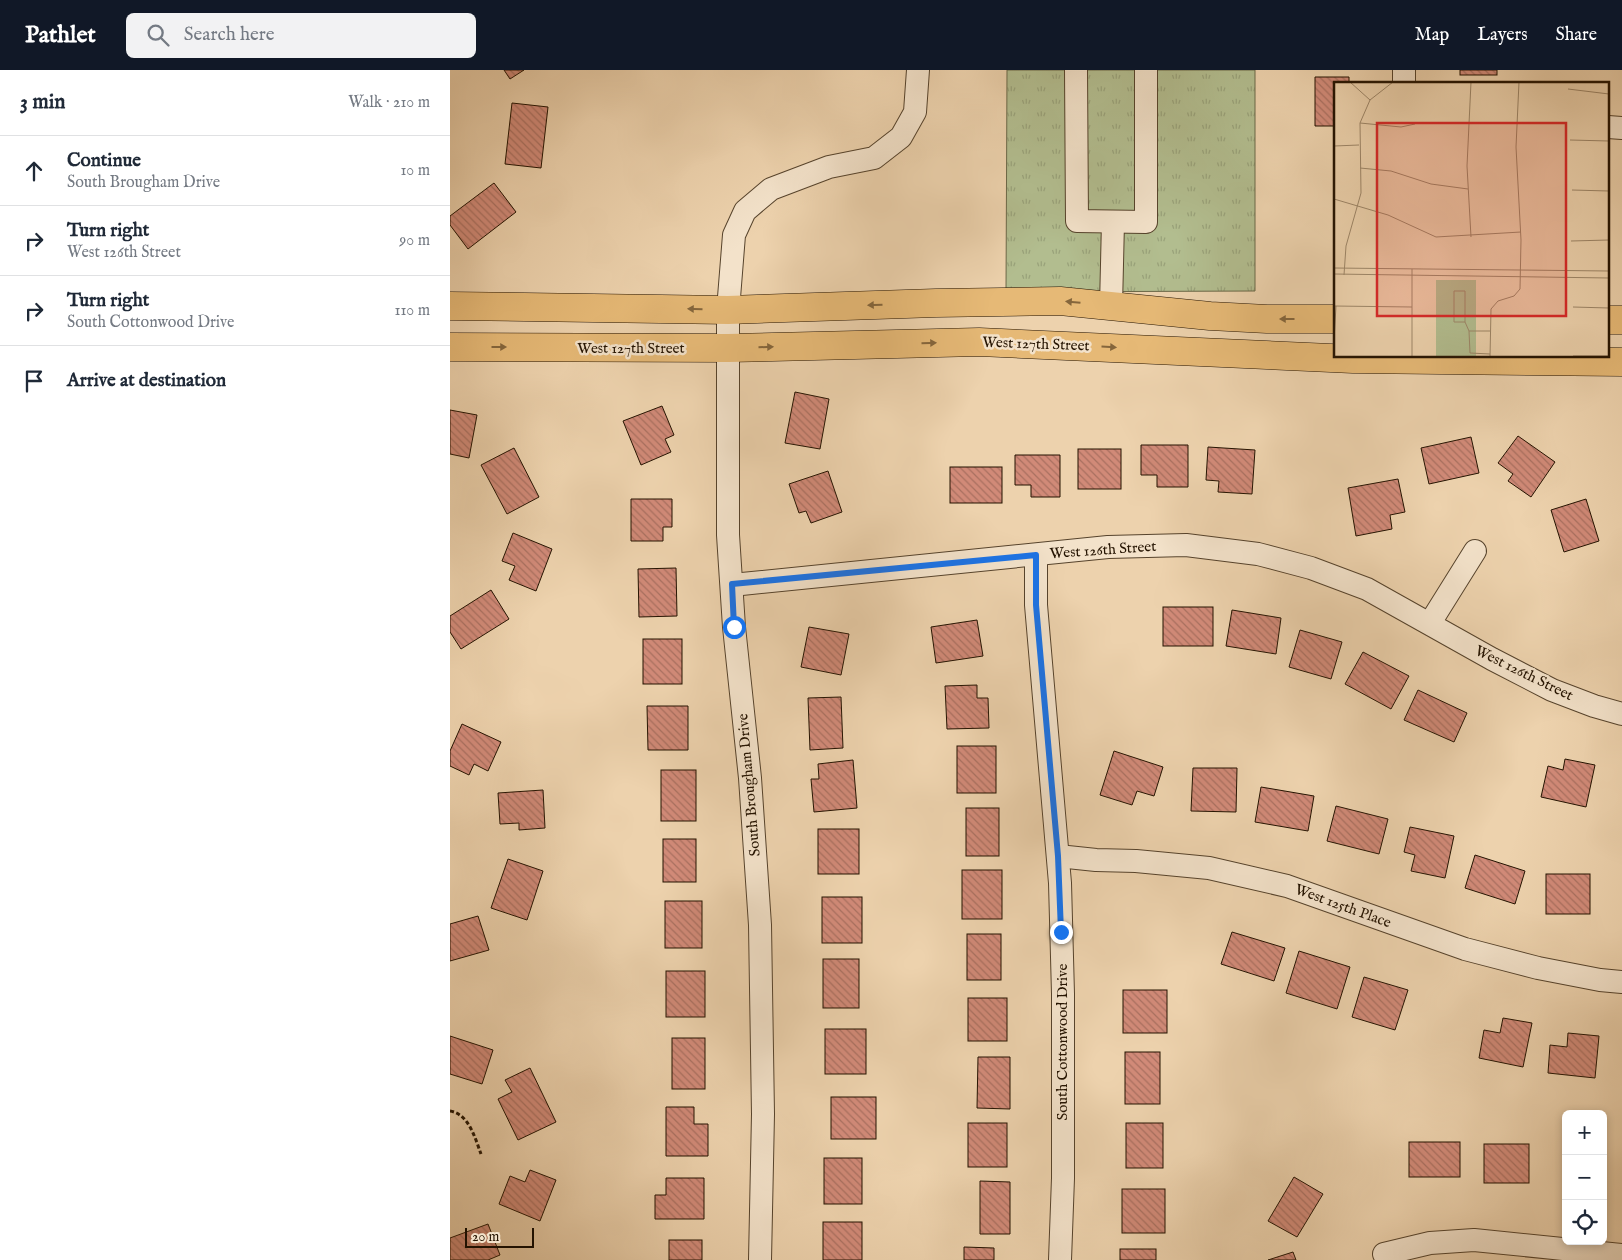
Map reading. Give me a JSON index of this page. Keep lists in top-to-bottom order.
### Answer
{
  "streets": {
    "main road": ["West 127th Street"],
    "street": [
      "West 126th Street",
      "South Brougham Drive",
      "West 125th Place",
      "South Cottonwood Drive"
    ]
  },
  "crossings": [
    ["West 127th Street", "South Brougham Drive"],
    ["West 126th Street", "South Brougham Drive"],
    ["West 126th Street", "South Cottonwood Drive"],
    ["West 125th Place", "South Cottonwood Drive"]
  ],
  "scale_bar": "20 m",
  "page": {
    "header": "Pathlet",
    "search": "Search here",
    "nav": ["Map", "Layers", "Share"],
    "heading": ["3 min", "Walk · 210 m"],
    "list": [
      ["Continue", "South Brougham Drive", "10 m"],
      ["Turn right", "West 126th Street", "90 m"],
      ["Turn right", "South Cottonwood Drive", "110 m"],
      "Arrive at destination"
    ],
    "map_buttons": ["+", "−"],
    "scale": "20 m"
  }
}
